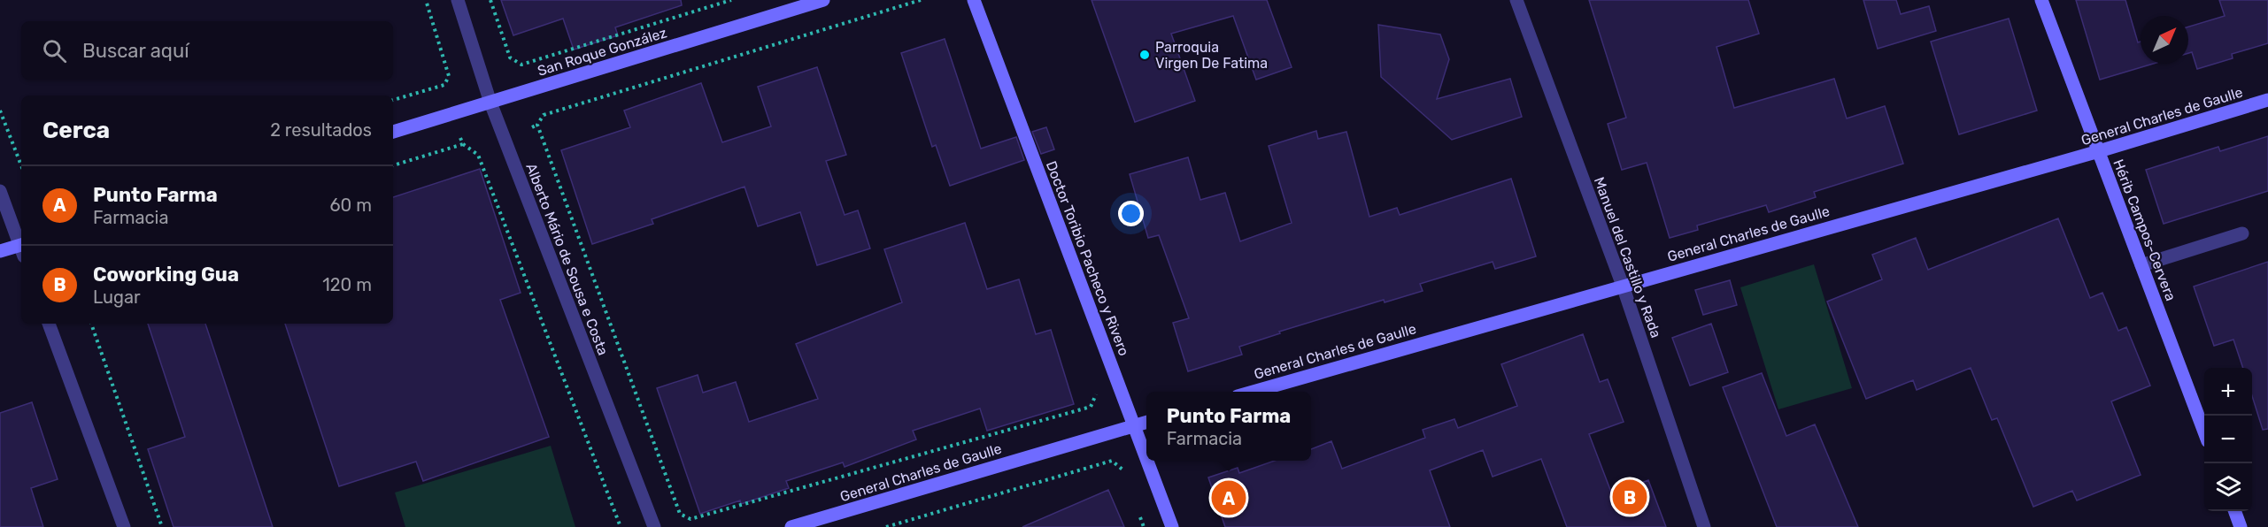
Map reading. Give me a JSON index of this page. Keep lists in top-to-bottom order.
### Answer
{
  "streets": {
    "street": [
      "San Roque González",
      "General Charles de Gaulle",
      "Hérib Campos-Cervera",
      "Manuel del Castillo y Rada",
      "Doctor Toribio Pacheco y Rivero",
      "Alberto Mário de Sousa e Costa"
    ]
  },
  "crossings": [
    ["San Roque González", "Alberto Mário de Sousa e Costa"],
    ["General Charles de Gaulle", "Hérib Campos-Cervera"],
    ["General Charles de Gaulle", "Manuel del Castillo y Rada"],
    ["General Charles de Gaulle", "Doctor Toribio Pacheco y Rivero"]
  ],
  "places": ["Parroquia Virgen De Fatima"],
  "north": "top right",
  "page": {
    "search": "Buscar aquí",
    "heading": ["Cerca", "2 resultados"],
    "list": [
      {
        "mark": "A",
        "name": "Punto Farma",
        "note": "Farmacia",
        "value": "60 m"
      },
      {
        "mark": "B",
        "name": "Coworking Gua",
        "note": "Lugar",
        "value": "120 m"
      }
    ],
    "map_buttons": ["+", "−"],
    "popup": ["Punto Farma", "Farmacia"],
    "pins": ["B", "A"]
  }
}
